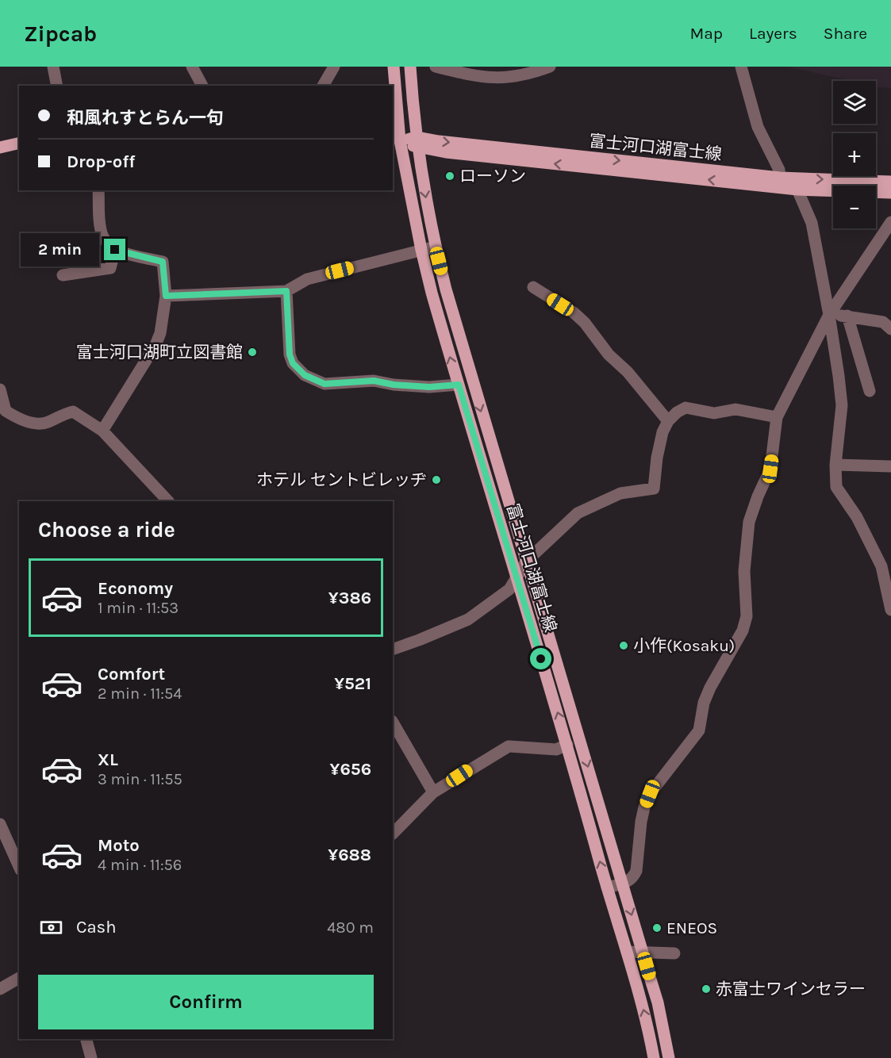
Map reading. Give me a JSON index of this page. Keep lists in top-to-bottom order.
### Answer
{
  "streets": {
    "main road": ["富士河口湖富士線"]
  },
  "places": [
    "ローソン",
    "富士河口湖町立図書館",
    "ホテル セントビレッヂ",
    "小作(Kosaku)",
    "ENEOS",
    "赤富士ワインセラー"
  ],
  "page": {
    "header": "Zipcab",
    "nav": ["Map", "Layers", "Share"],
    "map_buttons": ["+", "−"],
    "banner": ["和風れすとらん一句", "Drop-off"],
    "bubble": "2 min",
    "heading": "Choose a ride",
    "list": [
      {
        "name": "Economy",
        "note": "1 min · 11:53",
        "value": "¥386"
      },
      {
        "name": "Comfort",
        "note": "2 min · 11:54",
        "value": "¥521"
      },
      {
        "name": "XL",
        "note": "3 min · 11:55",
        "value": "¥656"
      },
      {
        "name": "Moto",
        "note": "4 min · 11:56",
        "value": "¥688"
      }
    ],
    "pay": ["Cash", "480 m"],
    "buttons": "Confirm"
  }
}
